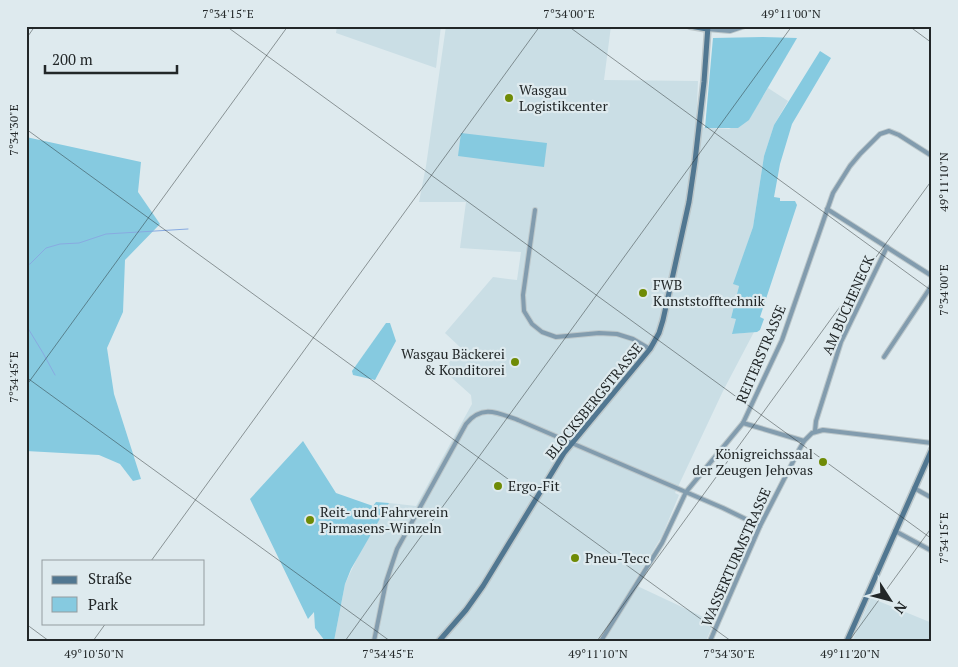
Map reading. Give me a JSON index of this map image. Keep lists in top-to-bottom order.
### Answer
{
  "streets": {
    "main road": ["BLOCKSBERGSTRASSE"],
    "street": ["AM BUCHENECK", "REITERSTRASSE", "WASSERTURMSTRASSE"]
  },
  "crossings": [
    ["AM BUCHENECK", "WASSERTURMSTRASSE"]
  ],
  "places": [
    "Wasgau Logistikcenter",
    "FWB Kunststofftechnik",
    "Wasgau Bäckerei & Konditorei",
    "Königreichssaal der Zeugen Jehovas",
    "Ergo-Fit",
    "Reit- und Fahrverein Pirmasens-Winzeln",
    "Pneu-Tecc"
  ],
  "legend": ["Straße", "Park"],
  "scale_bar": "200 m",
  "north": "bottom right",
  "coordinates": [
    "7°34'15\"E",
    "7°34'00\"E",
    "49°11'00\"N",
    "7°34'30\"E",
    "49°11'10\"N",
    "7°34'45\"E",
    "49°10'50\"N",
    "49°11'20\"N"
  ]
}
